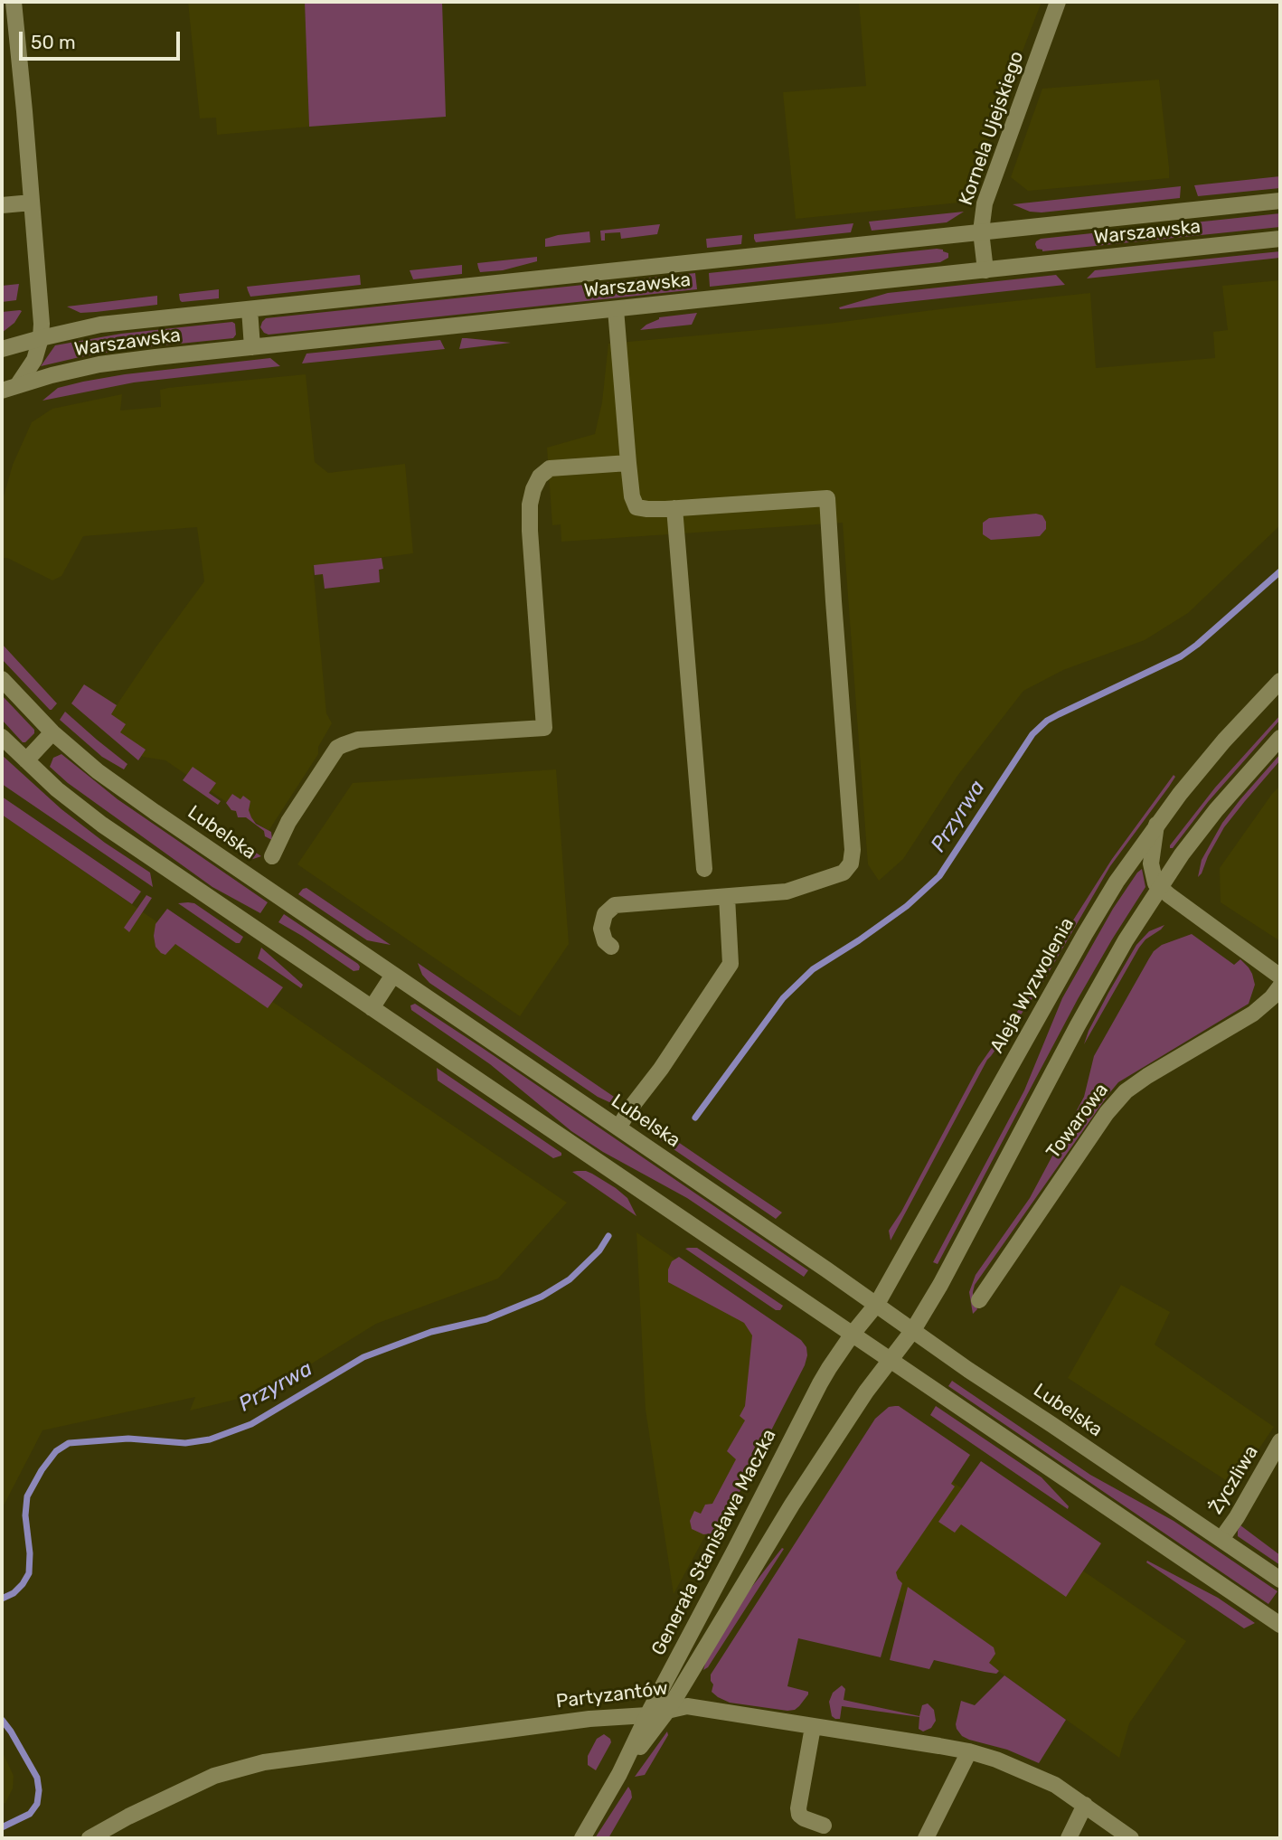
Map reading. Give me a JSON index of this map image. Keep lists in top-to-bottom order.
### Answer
{
  "streets": {
    "main road": [
      "Kornela Ujejskiego",
      "Warszawska",
      "Lubelska",
      "Aleja Wyzwolenia",
      "Towarowa",
      "Życzliwa",
      "Generała Stanisława Maczka",
      "Partyzantów"
    ]
  },
  "crossings": [
    ["Kornela Ujejskiego", "Warszawska"],
    ["Lubelska", "Aleja Wyzwolenia"],
    ["Lubelska", "Życzliwa"],
    ["Aleja Wyzwolenia", "Generała Stanisława Maczka"],
    ["Generała Stanisława Maczka", "Partyzantów"]
  ],
  "water": ["Przyrwa"],
  "scale_bar": "50 m"
}
